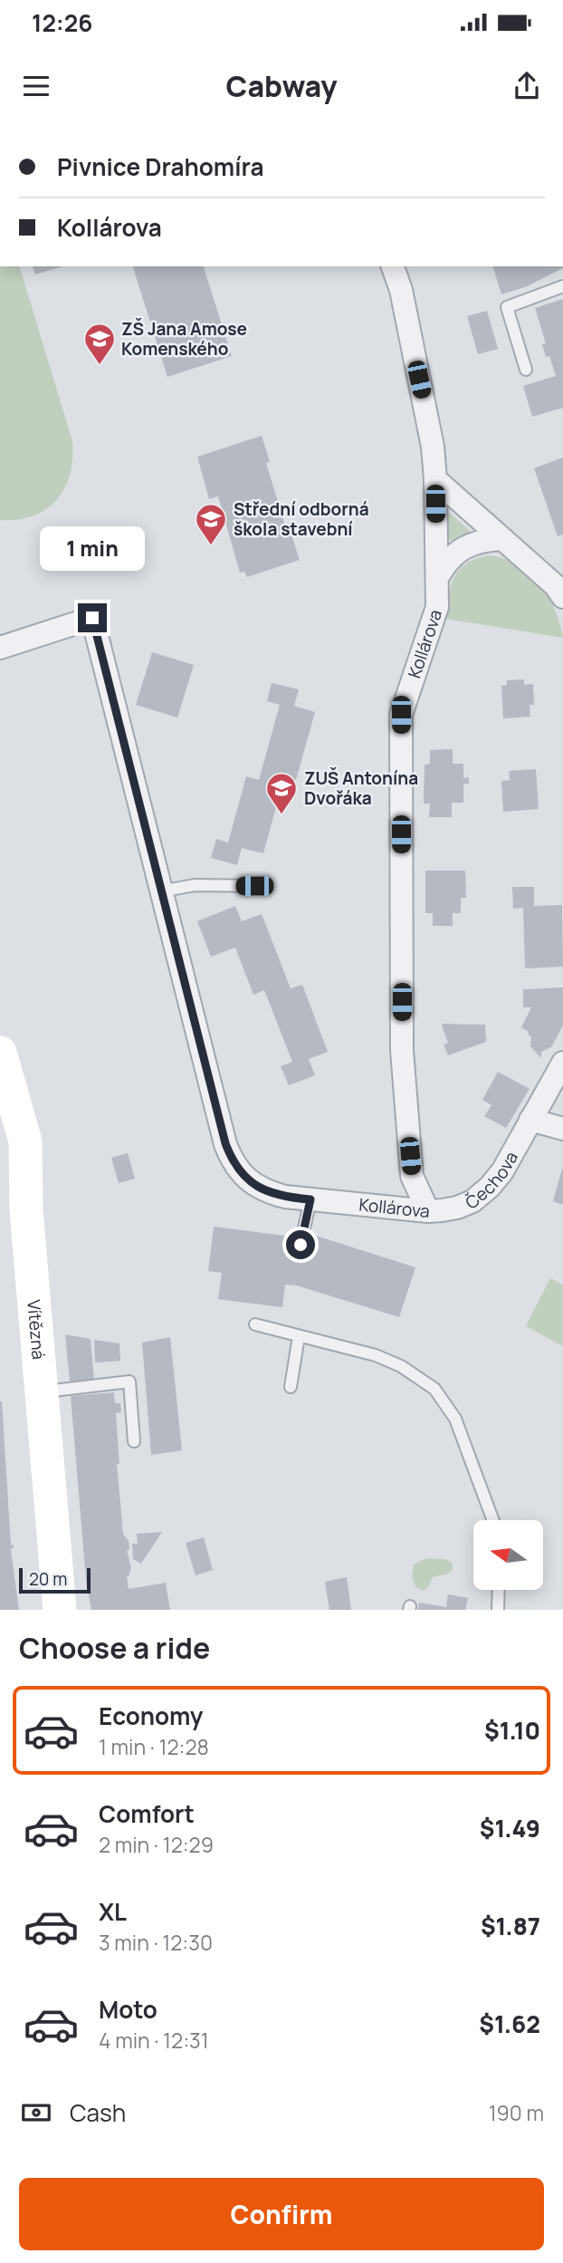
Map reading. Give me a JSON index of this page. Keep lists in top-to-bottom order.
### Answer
{
  "streets": {
    "street": ["Kollárova", "Čechova", "Vítězná"]
  },
  "crossings": [
    ["Kollárova", "Čechova"]
  ],
  "places": {
    "school or university": ["ZŠ Jana Amose Komenského", "Střední odborná škola stavební", "ZUŠ Antonína Dvořáka"]
  },
  "scale_bar": "20 m",
  "north": "left",
  "page": {
    "status": "12:26",
    "header": "Cabway",
    "banner": ["Pivnice Drahomíra", "Kollárova"],
    "bubble": "1 min",
    "scale": "20 m",
    "heading": "Choose a ride",
    "list": [
      {
        "name": "Economy",
        "note": "1 min · 12:28",
        "value": "$1.10"
      },
      {
        "name": "Comfort",
        "note": "2 min · 12:29",
        "value": "$1.49"
      },
      {
        "name": "XL",
        "note": "3 min · 12:30",
        "value": "$1.87"
      },
      {
        "name": "Moto",
        "note": "4 min · 12:31",
        "value": "$1.62"
      }
    ],
    "pay": ["Cash", "190 m"],
    "buttons": "Confirm"
  }
}
